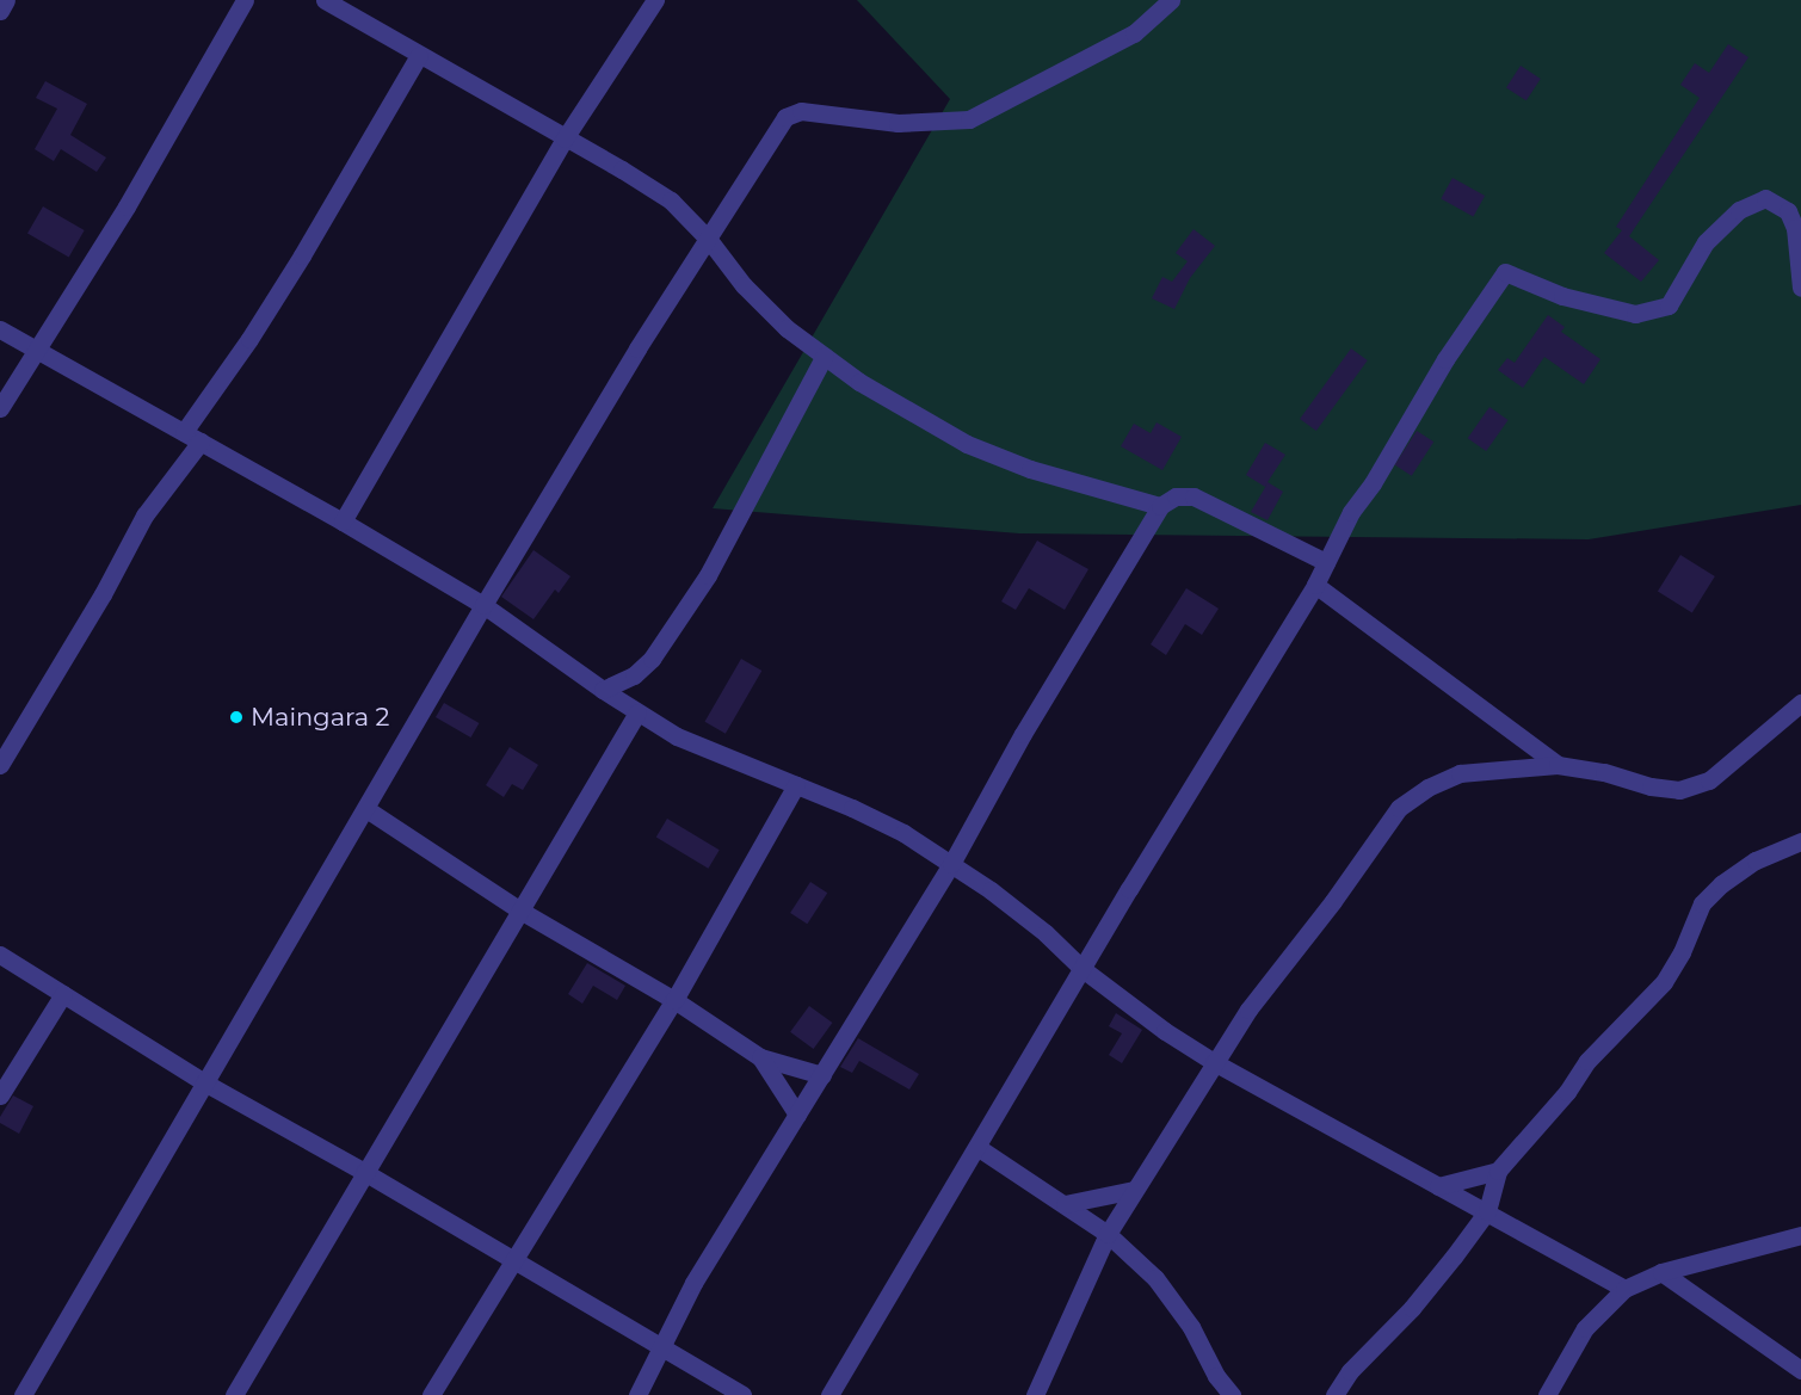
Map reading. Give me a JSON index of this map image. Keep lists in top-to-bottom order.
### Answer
{
  "places": ["Maingara 2"]
}
